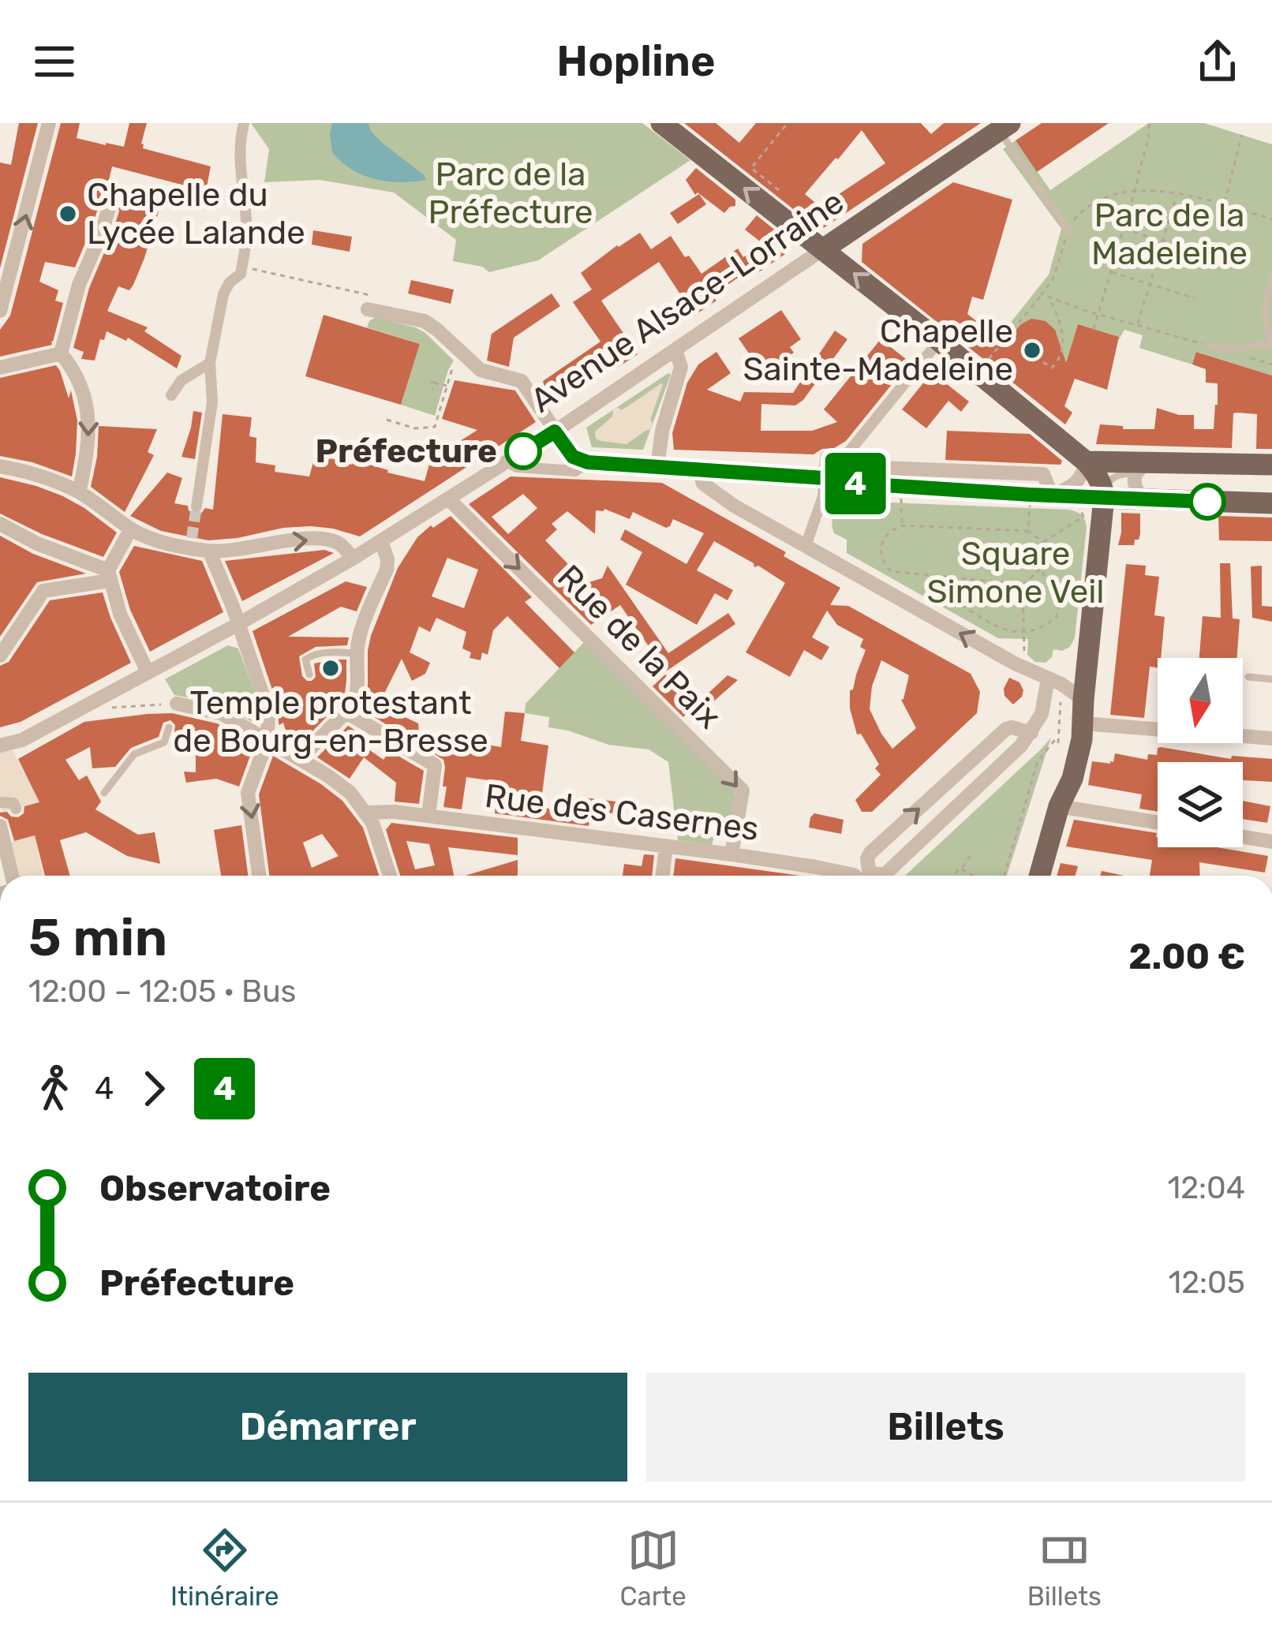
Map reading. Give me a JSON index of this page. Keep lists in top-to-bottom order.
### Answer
{
  "streets": {
    "main road": ["Avenue Alsace-Lorraine"],
    "street": ["Rue de la Paix", "Rue des Casernes"]
  },
  "crossings": [
    ["Avenue Alsace-Lorraine", "Rue de la Paix"],
    ["Rue de la Paix", "Rue des Casernes"]
  ],
  "one_way": ["Rue de la Paix"],
  "parks": ["Parc de la Préfecture", "Parc de la Madeleine", "Square Simone Veil"],
  "places": [
    "Chapelle du Lycée Lalande",
    "Chapelle Sainte-Madeleine",
    "Préfecture",
    "Temple protestant de Bourg-en-Bresse"
  ],
  "lines": ["bus line 4"],
  "north": "bottom",
  "page": {
    "header": "Hopline",
    "on_map": "4",
    "heading": ["5 min", "12:00 – 12:05 · Bus", "2.00 €"],
    "legs": ["4", "4"],
    "list": [
      {
        "name": "Observatoire",
        "value": "12:04"
      },
      {
        "name": "Préfecture",
        "value": "12:05"
      }
    ],
    "buttons": ["Démarrer", "Billets"],
    "tabs": ["Itinéraire", "Carte", "Billets"]
  }
}
